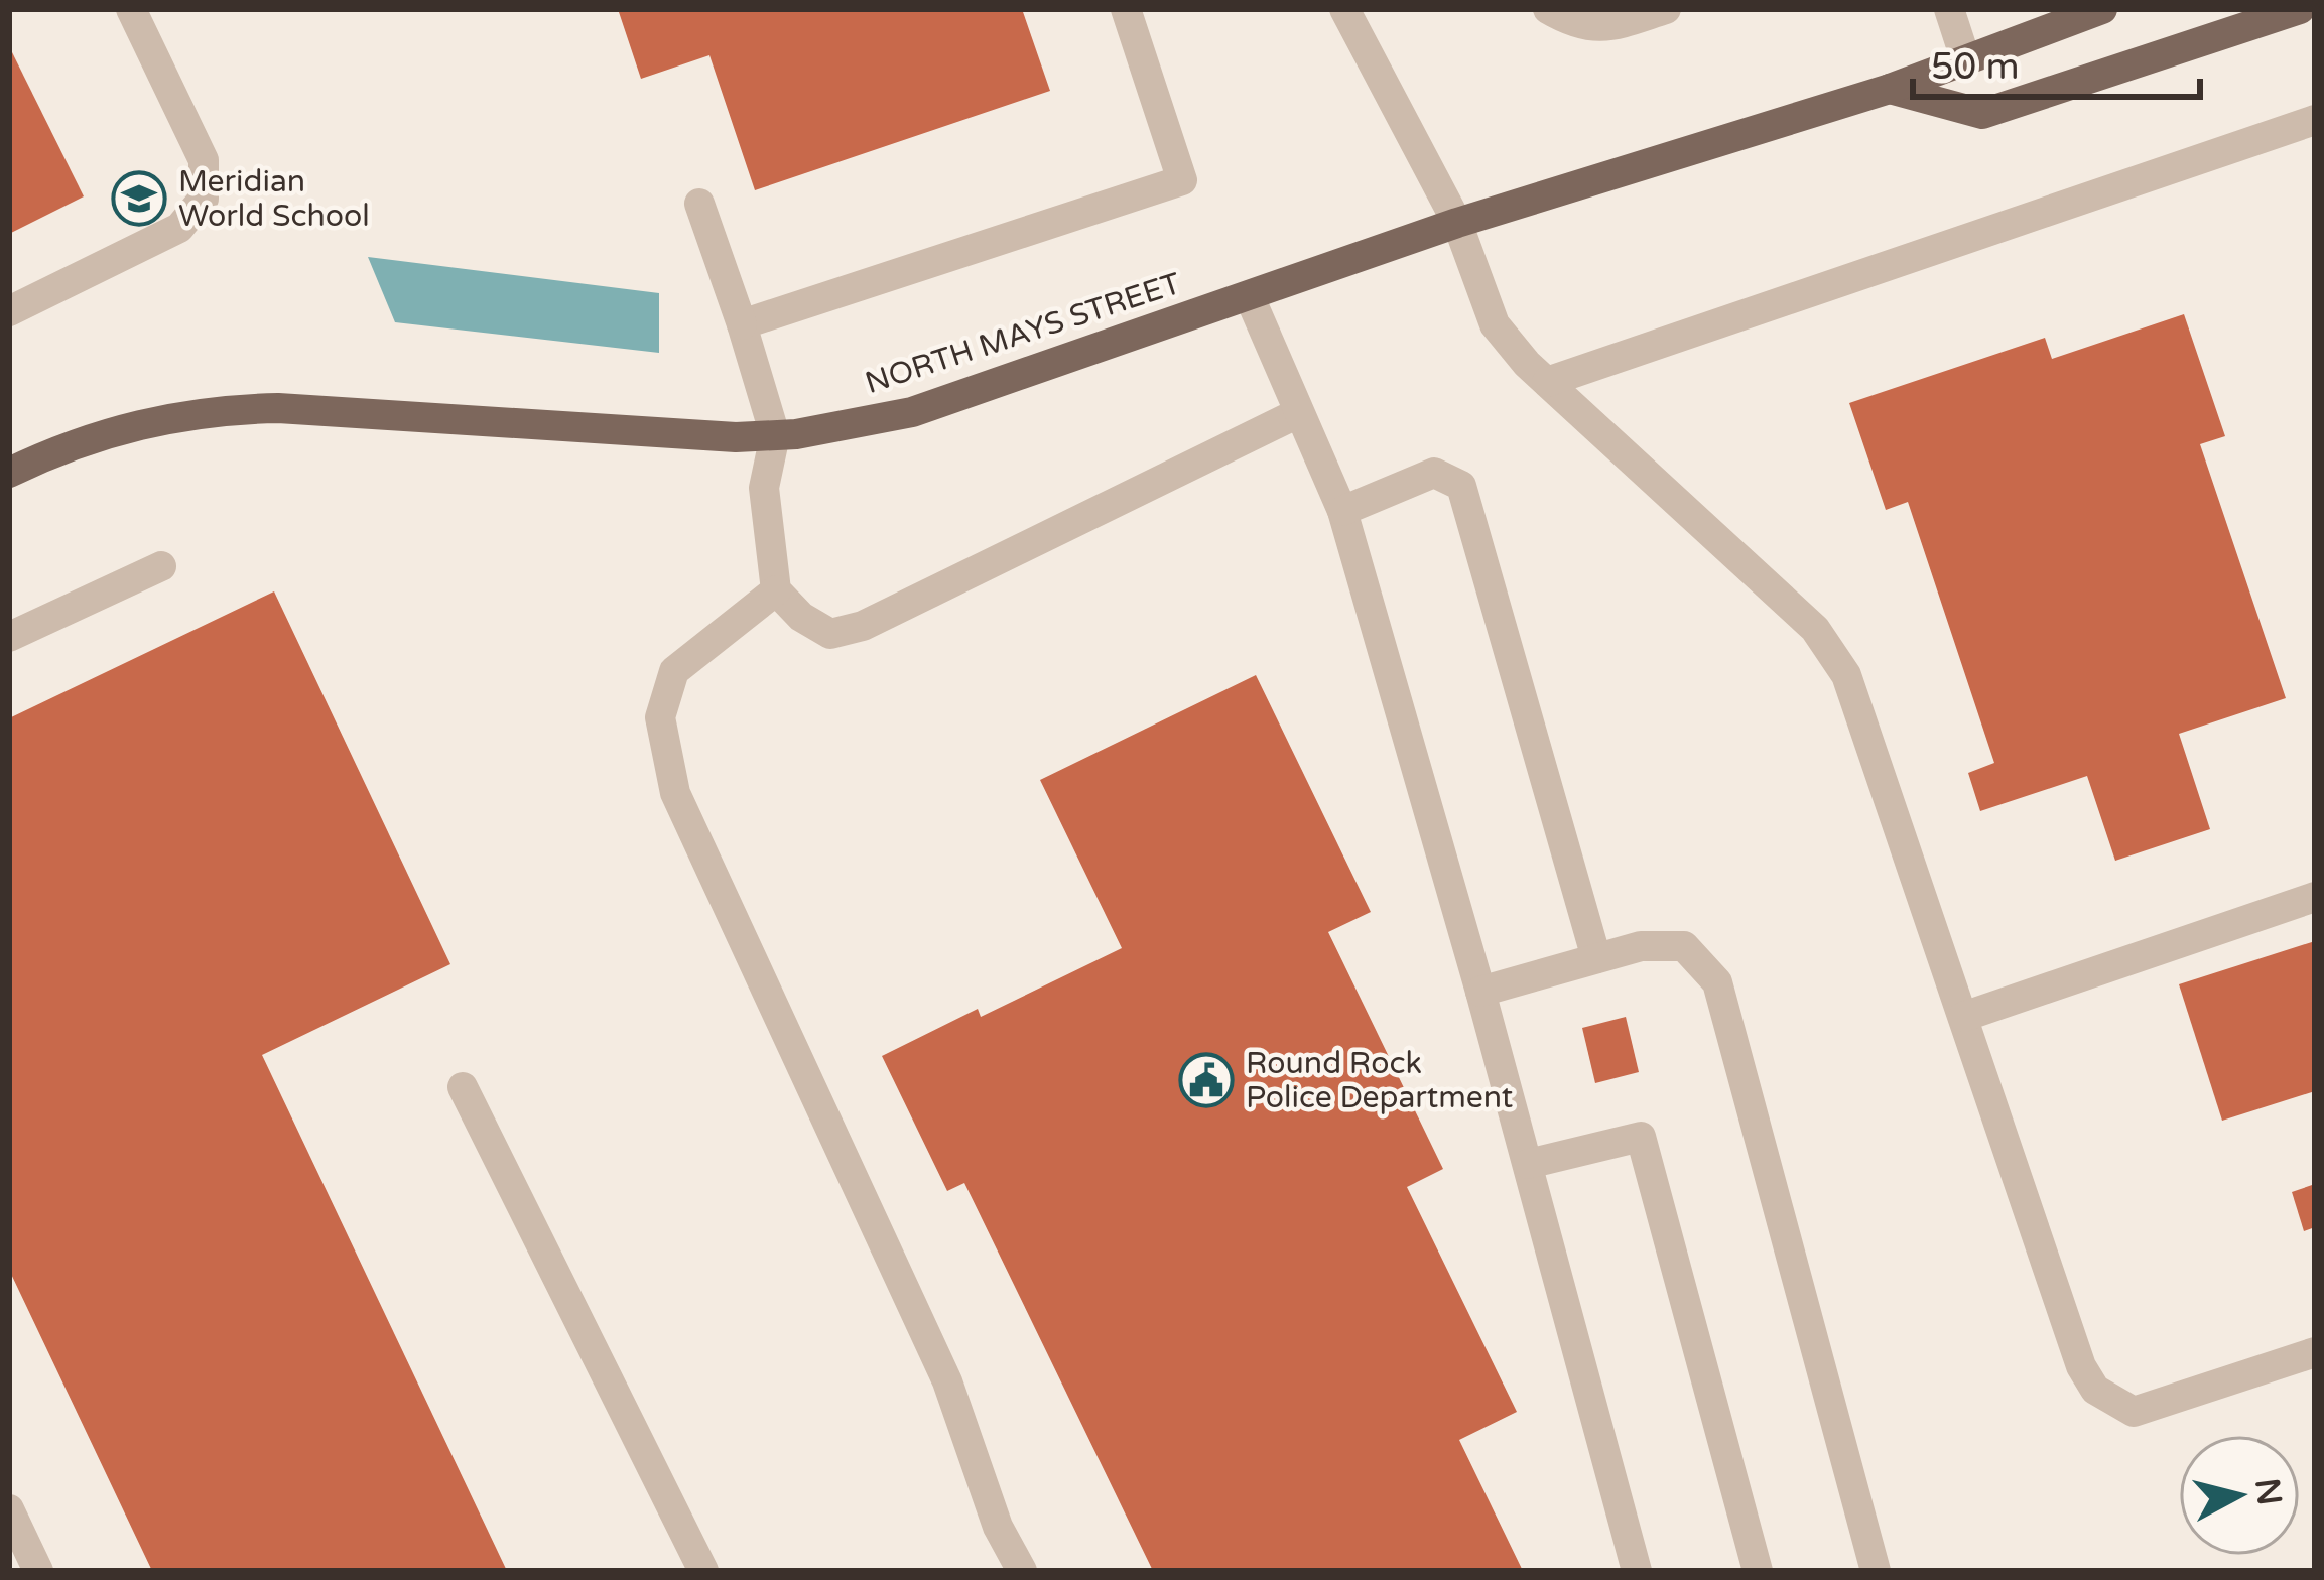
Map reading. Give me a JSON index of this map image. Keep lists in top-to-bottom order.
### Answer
{
  "streets": {
    "main road": ["NORTH MAYS STREET"]
  },
  "places": {
    "school or university": ["Meridian World School"],
    "public building": ["Round Rock Police Department"]
  },
  "scale_bar": "50 m",
  "north": "right"
}
